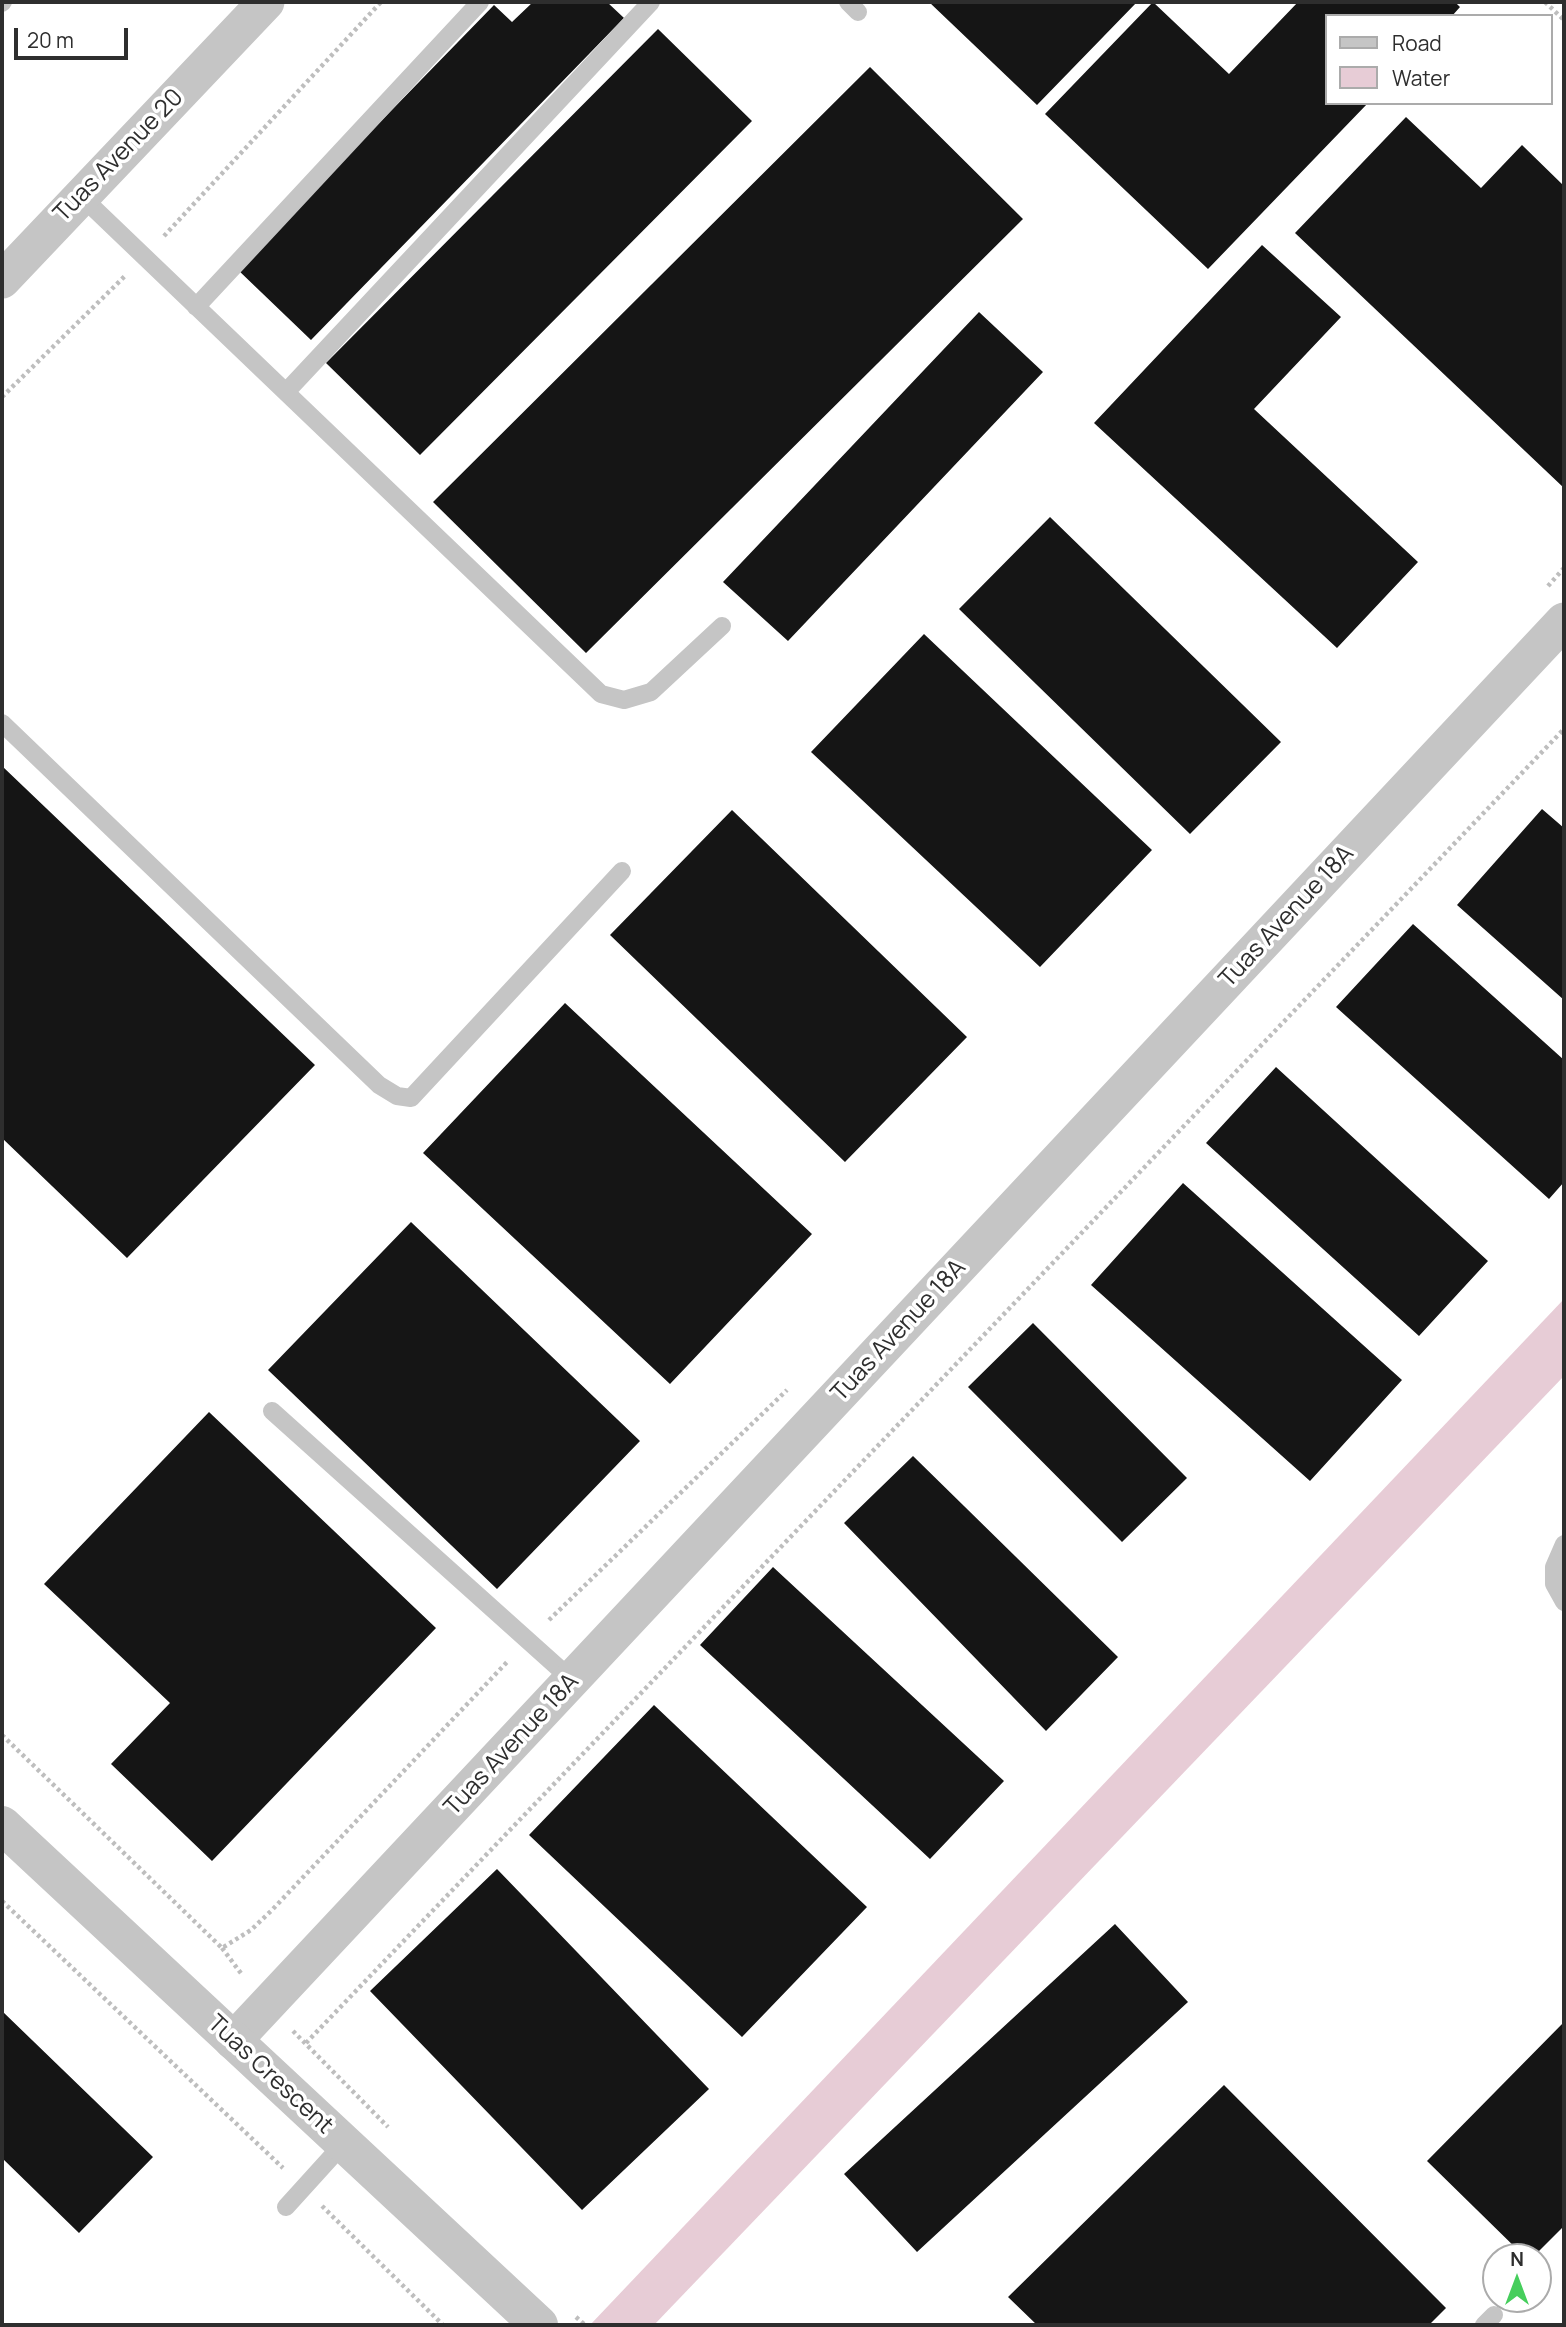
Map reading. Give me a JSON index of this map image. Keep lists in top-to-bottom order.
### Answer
{
  "streets": {
    "street": ["Tuas Avenue 20", "Tuas Avenue 18A", "Tuas Crescent"]
  },
  "crossings": [
    ["Tuas Avenue 18A", "Tuas Crescent"]
  ],
  "legend": ["Road", "Water"],
  "scale_bar": "20 m",
  "north": "top"
}
